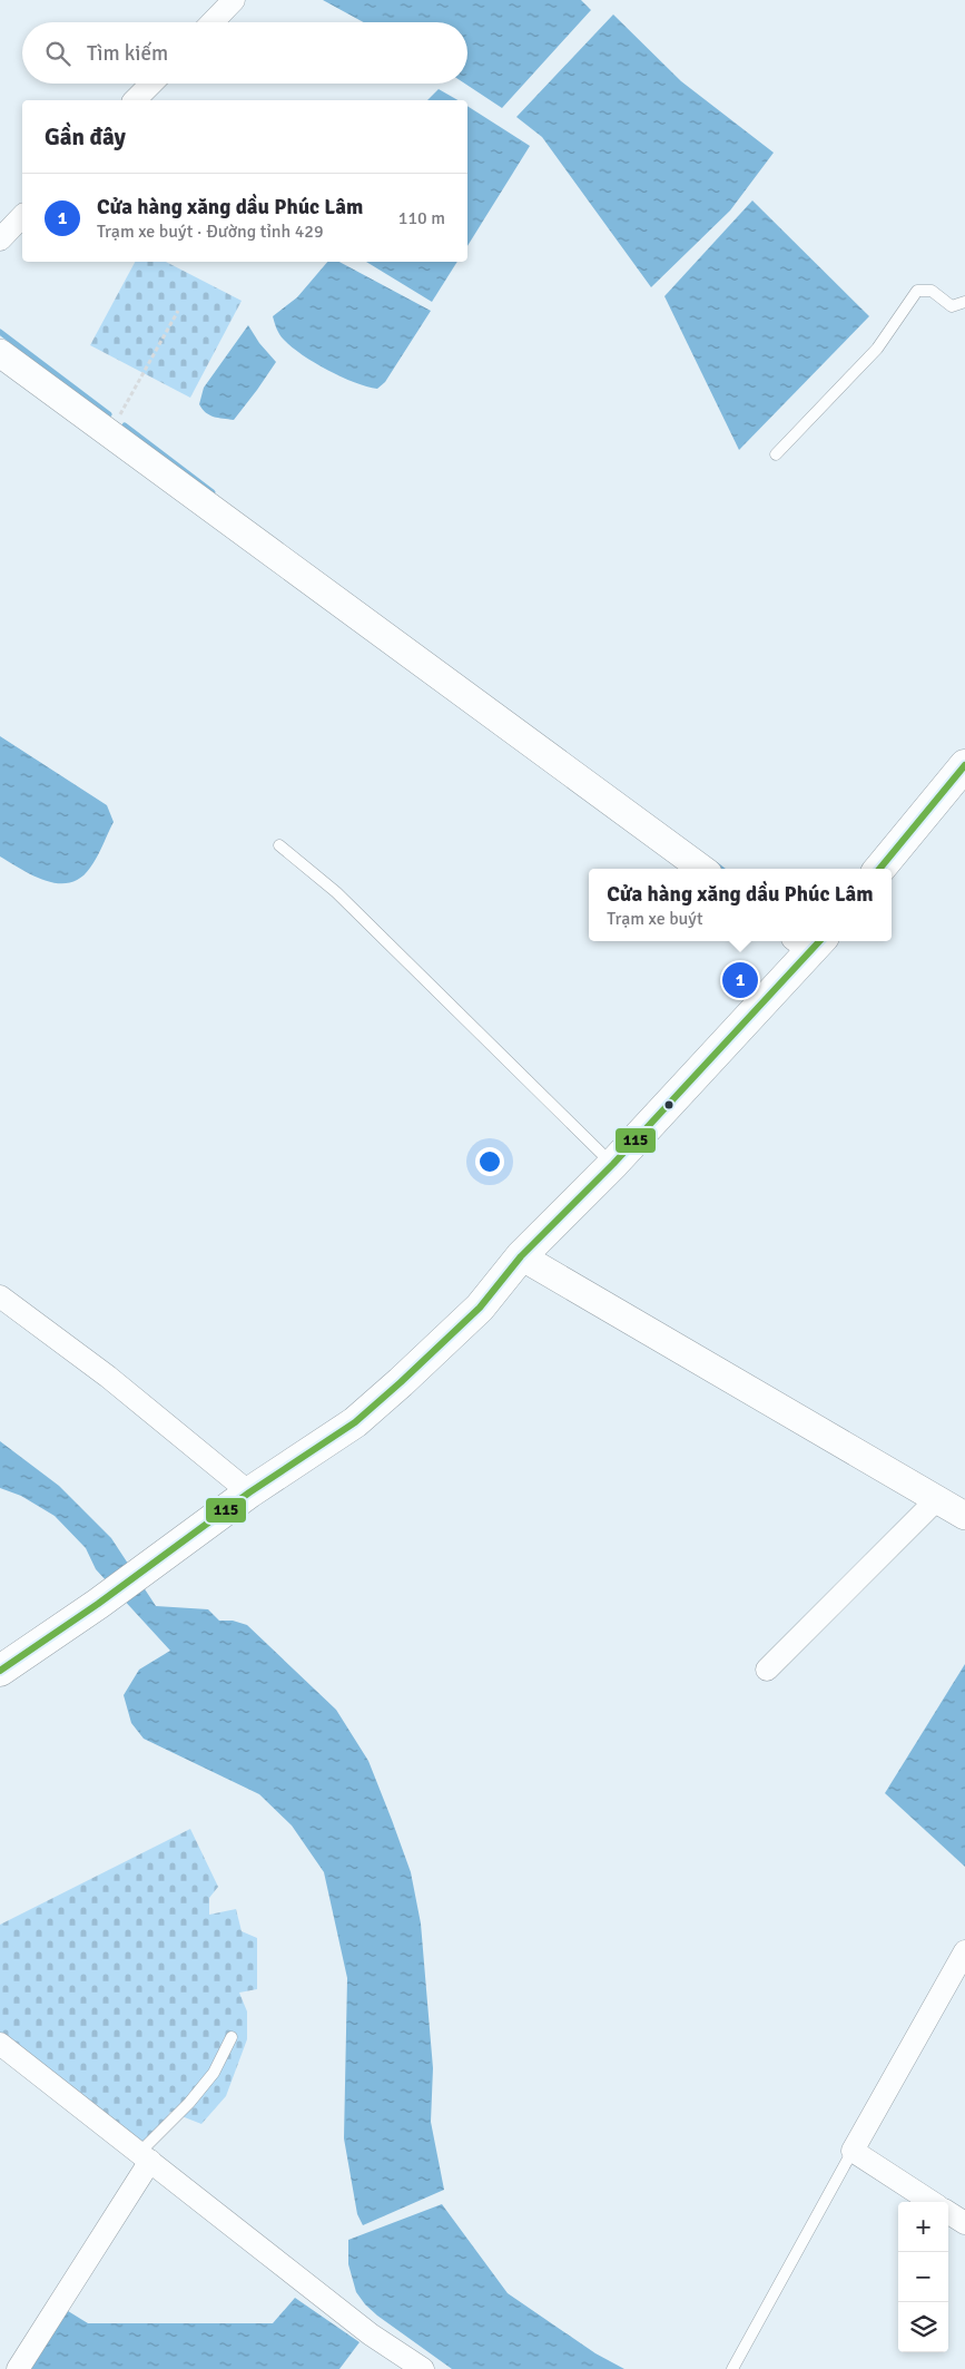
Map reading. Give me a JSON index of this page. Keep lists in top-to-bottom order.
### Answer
{
  "lines": ["transit line 115"],
  "page": {
    "search": "Tìm kiếm",
    "heading": "Gần đây",
    "list": [
      {
        "mark": "1",
        "name": "Cửa hàng xăng dầu Phúc Lâm",
        "note": "Trạm xe buýt · Đường tỉnh 429",
        "value": "110 m"
      }
    ],
    "popup": ["Cửa hàng xăng dầu Phúc Lâm", "Trạm xe buýt"],
    "pins": "1",
    "map_buttons": ["+", "−"]
  }
}
